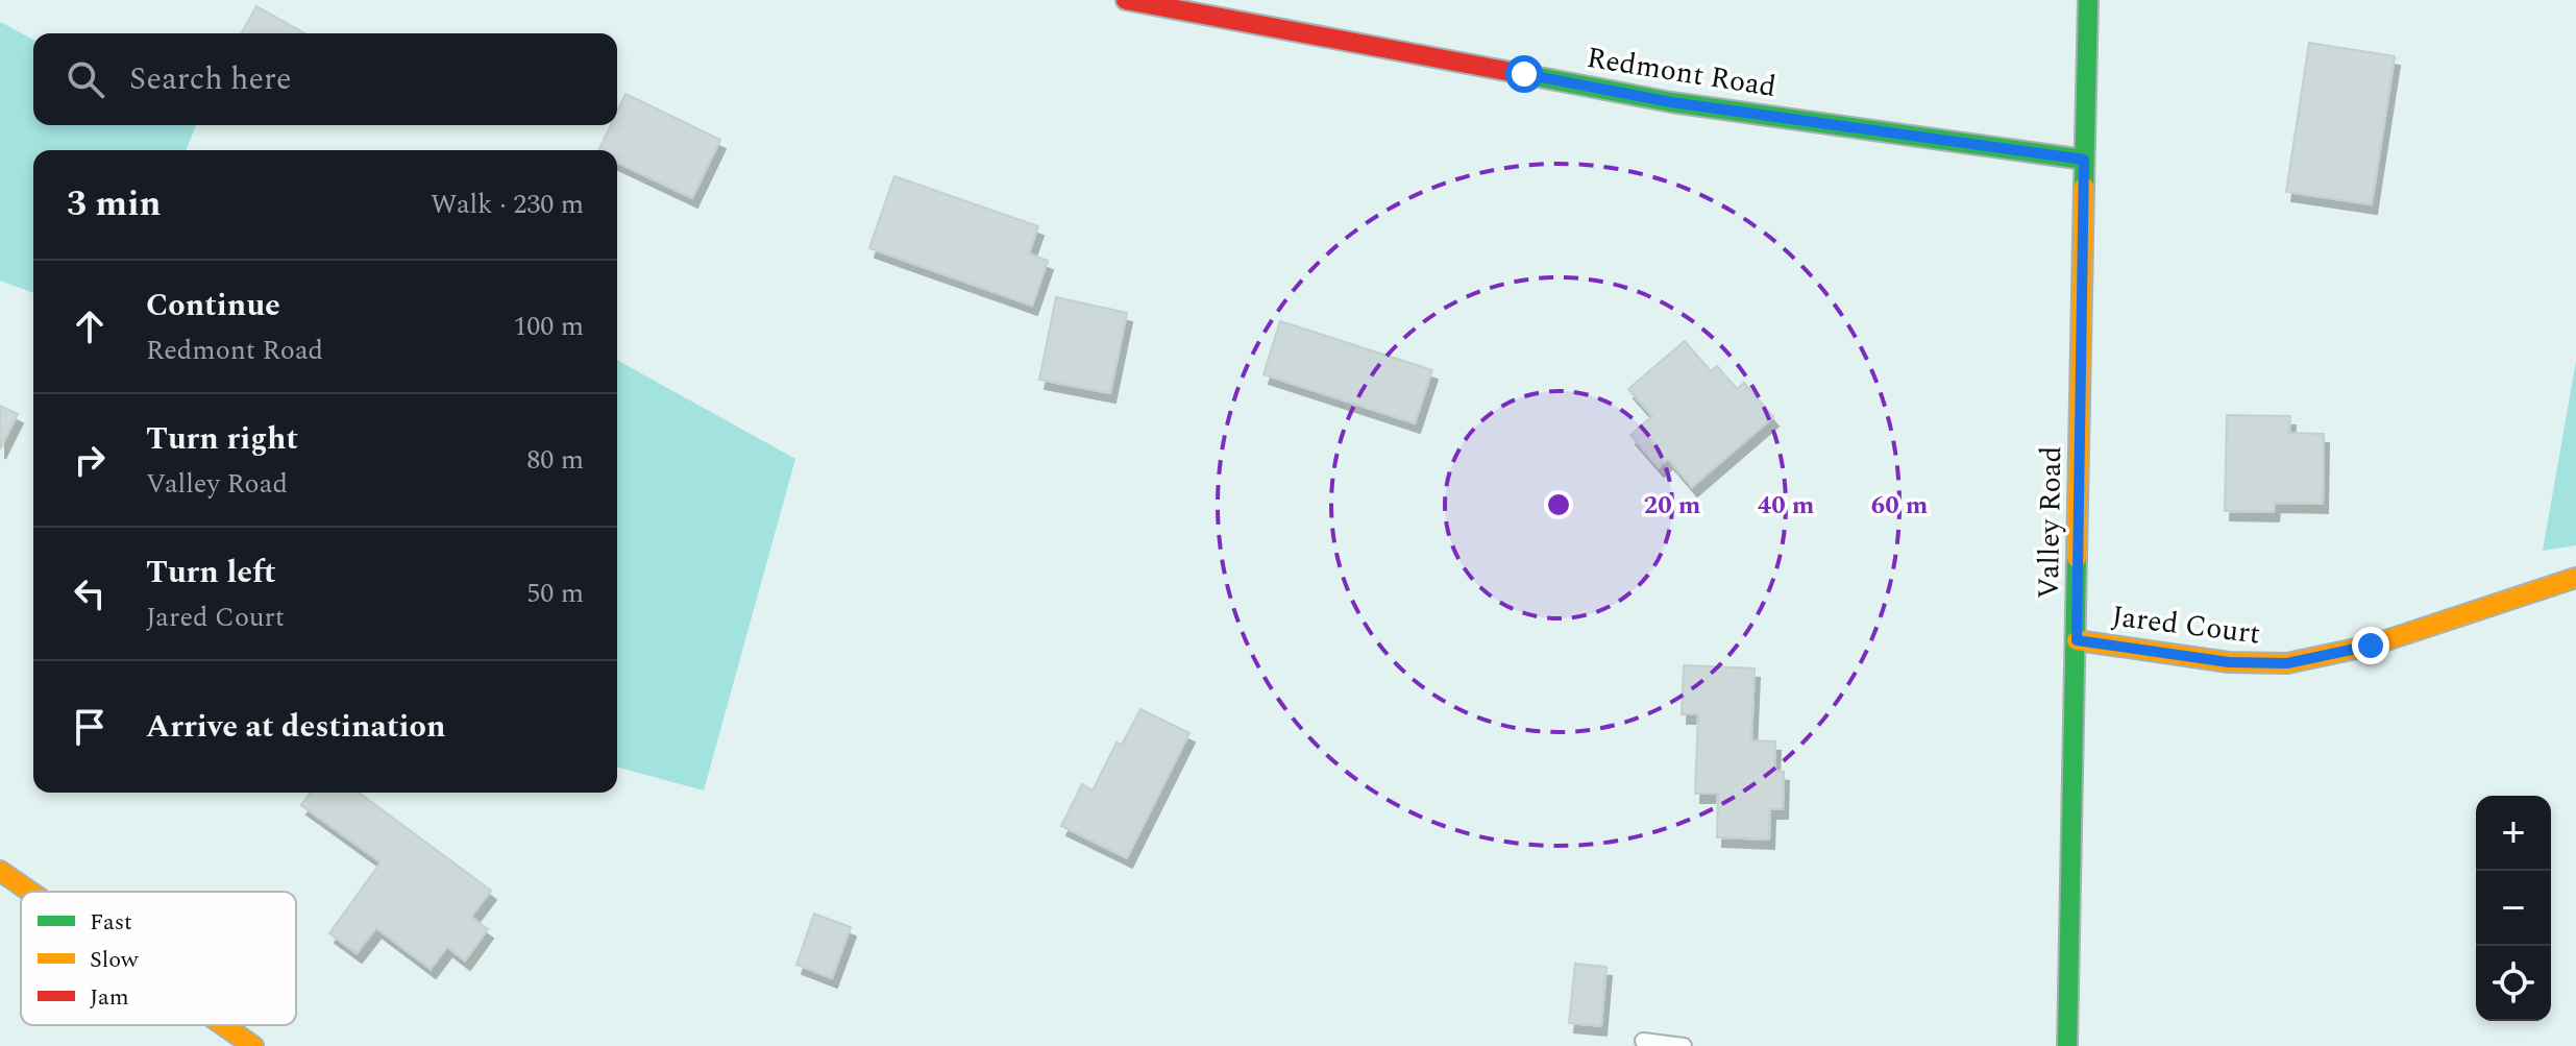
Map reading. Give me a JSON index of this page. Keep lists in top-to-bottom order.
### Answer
{
  "streets": {
    "street": ["Redmont Road", "Valley Road", "Jared Court"]
  },
  "crossings": [
    ["Redmont Road", "Valley Road"],
    ["Valley Road", "Jared Court"]
  ],
  "legend": ["Fast", "Slow", "Jam"],
  "page": {
    "search": "Search here",
    "heading": ["3 min", "Walk · 230 m"],
    "list": [
      ["Continue", "Redmont Road", "100 m"],
      ["Turn right", "Valley Road", "80 m"],
      ["Turn left", "Jared Court", "50 m"],
      "Arrive at destination"
    ],
    "map_buttons": ["+", "−"]
  },
  "rings": ["20 m", "40 m", "60 m"]
}
